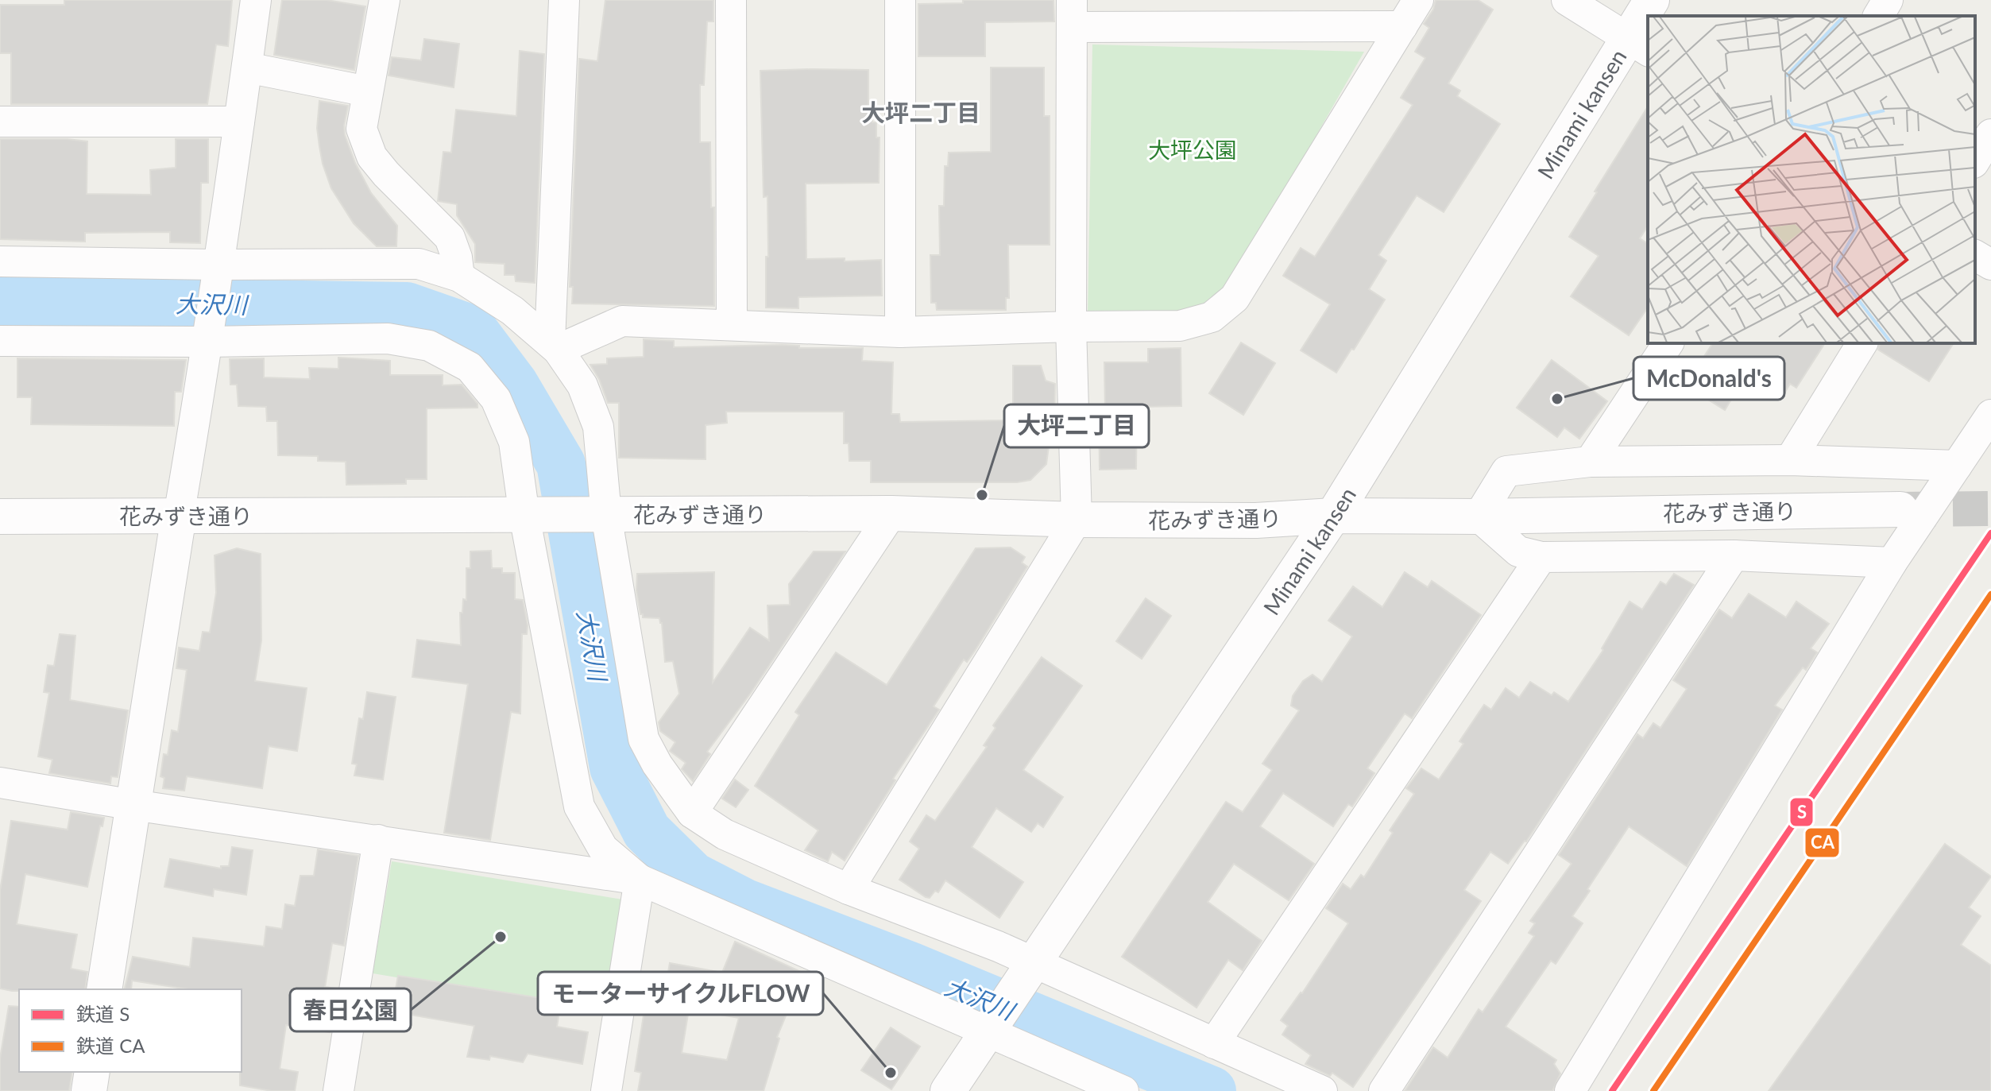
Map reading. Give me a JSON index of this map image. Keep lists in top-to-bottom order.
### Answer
{
  "streets": {
    "street": ["Minami kansen", "花みずき通り"]
  },
  "crossings": [
    ["Minami kansen", "花みずき通り"]
  ],
  "districts": ["大坪二丁目"],
  "water": ["大沢川"],
  "parks": ["大坪公園"],
  "places": [
    "McDonald's",
    "大坪二丁目",
    "春日公園",
    "モーターサイクルFLOW"
  ],
  "lines": ["rail line S", "rail line CA"],
  "legend": ["鉄道 S", "鉄道 CA"]
}
